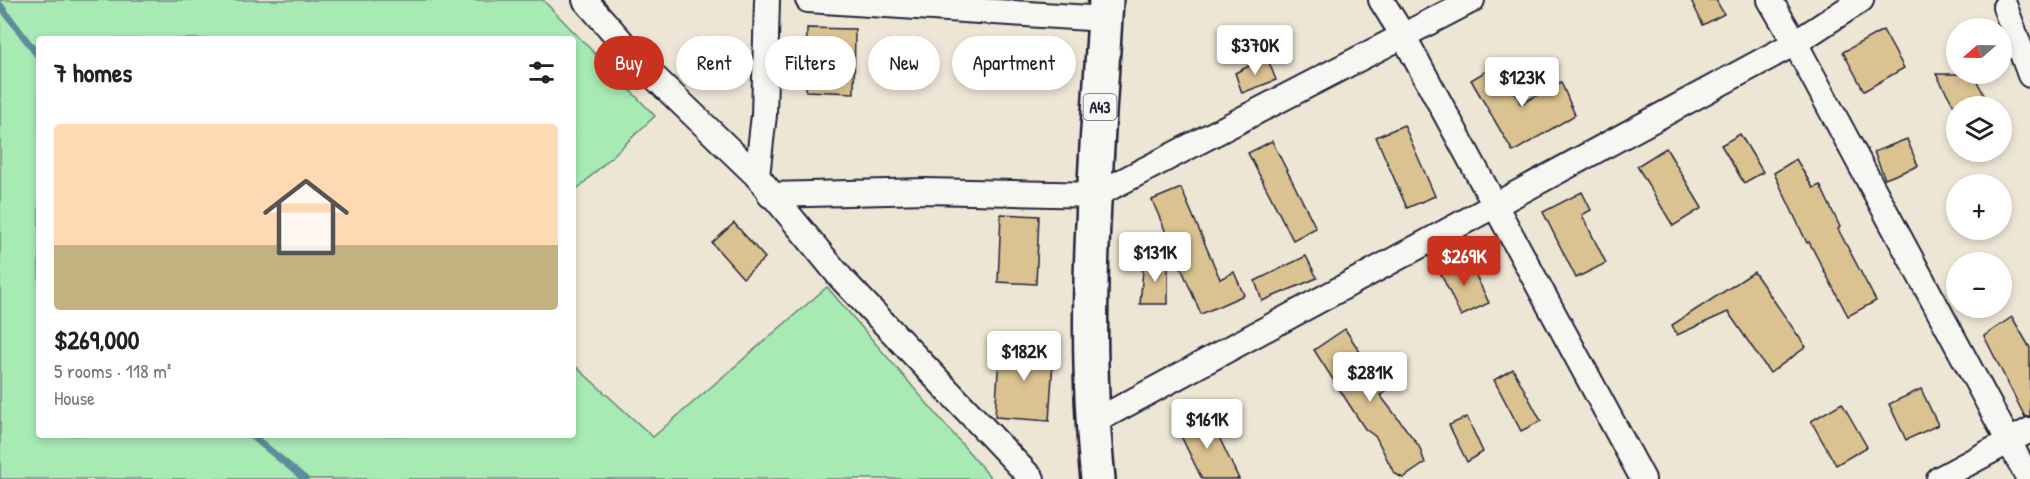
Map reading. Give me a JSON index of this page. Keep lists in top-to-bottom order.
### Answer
{
  "streets": {
    "main road": ["A43"]
  },
  "north": "left",
  "page": {
    "map_buttons": ["+", "−"],
    "price": [
      "$370K",
      "$123K",
      "$131K",
      "$269K",
      "$182K",
      "$281K",
      "$161K"
    ],
    "chip": [
      "Buy",
      "Rent",
      "Filters",
      "New",
      "Apartment"
    ],
    "heading": "7 homes",
    "list": [
      {
        "name": "$269,000",
        "note": "5 rooms · 118 m² · House"
      }
    ]
  }
}
